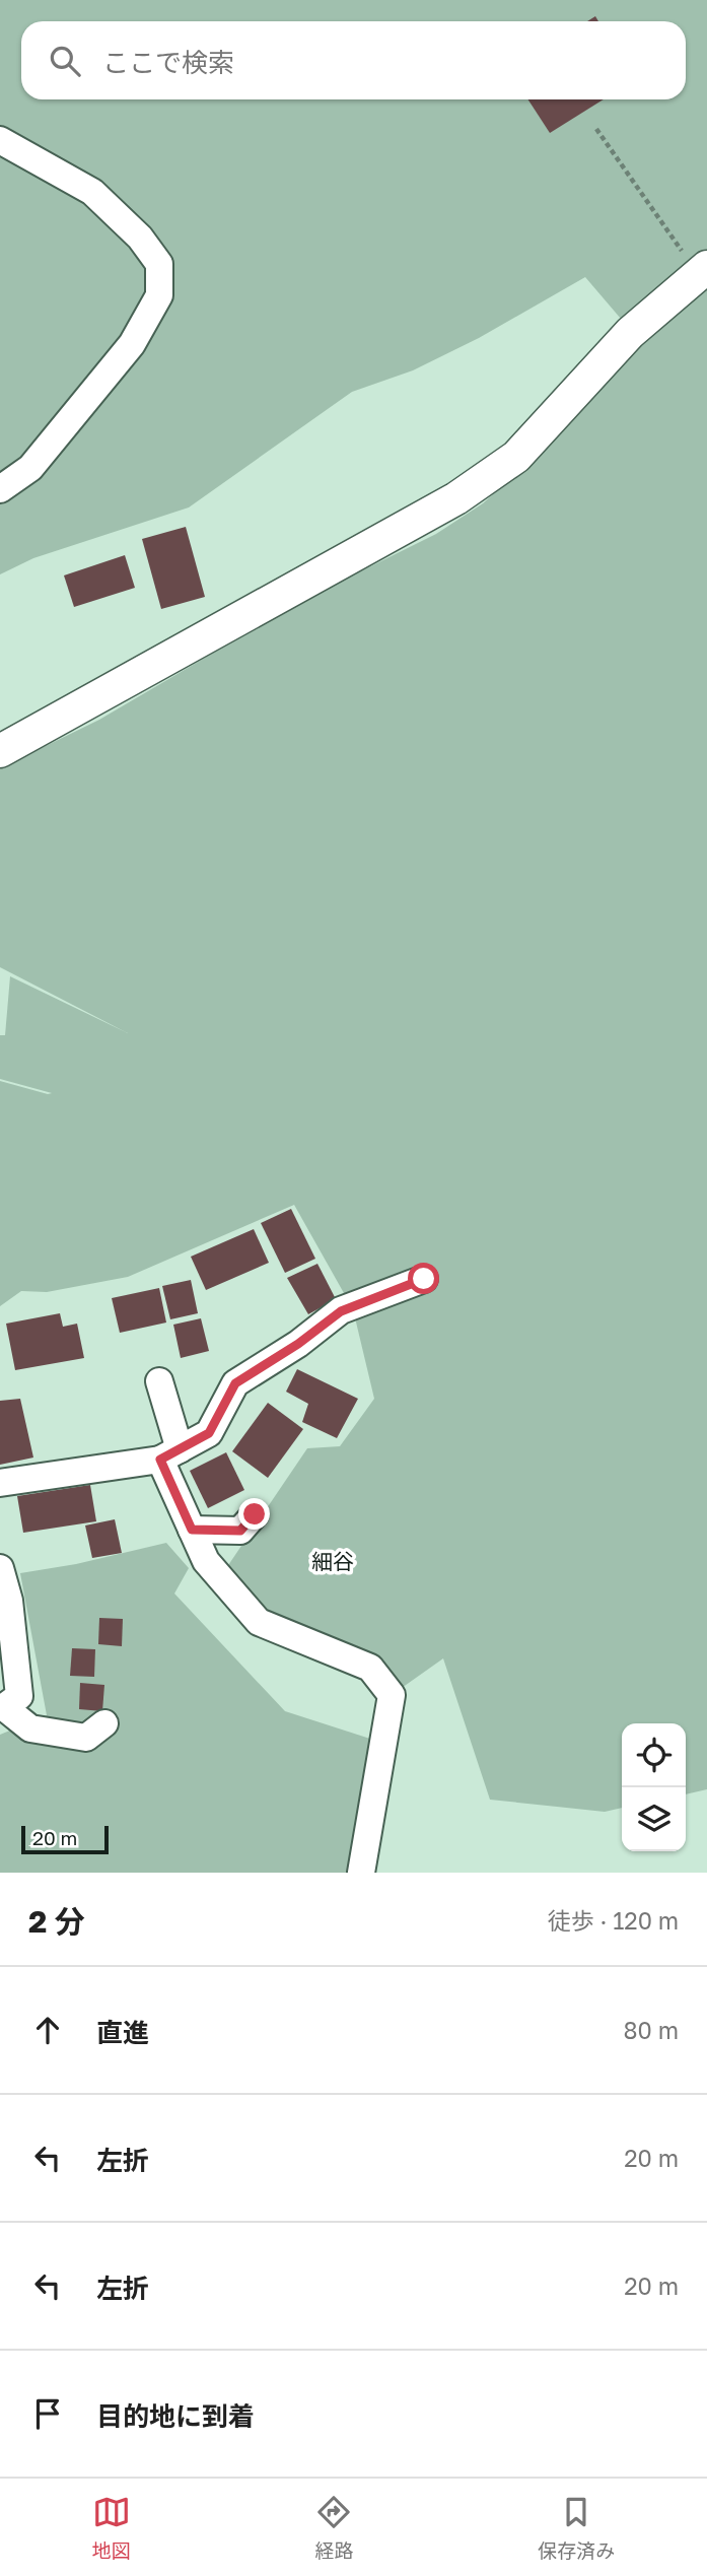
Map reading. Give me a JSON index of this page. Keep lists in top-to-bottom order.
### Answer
{
  "districts": ["細谷"],
  "scale_bar": "20 m",
  "page": {
    "search": "ここで検索",
    "scale": "20 m",
    "heading": ["2 分", "徒歩 · 120 m"],
    "list": [
      ["直進", "80 m"],
      ["左折", "20 m"],
      ["左折", "20 m"],
      "目的地に到着"
    ],
    "nav": ["地図", "経路", "保存済み"]
  }
}
